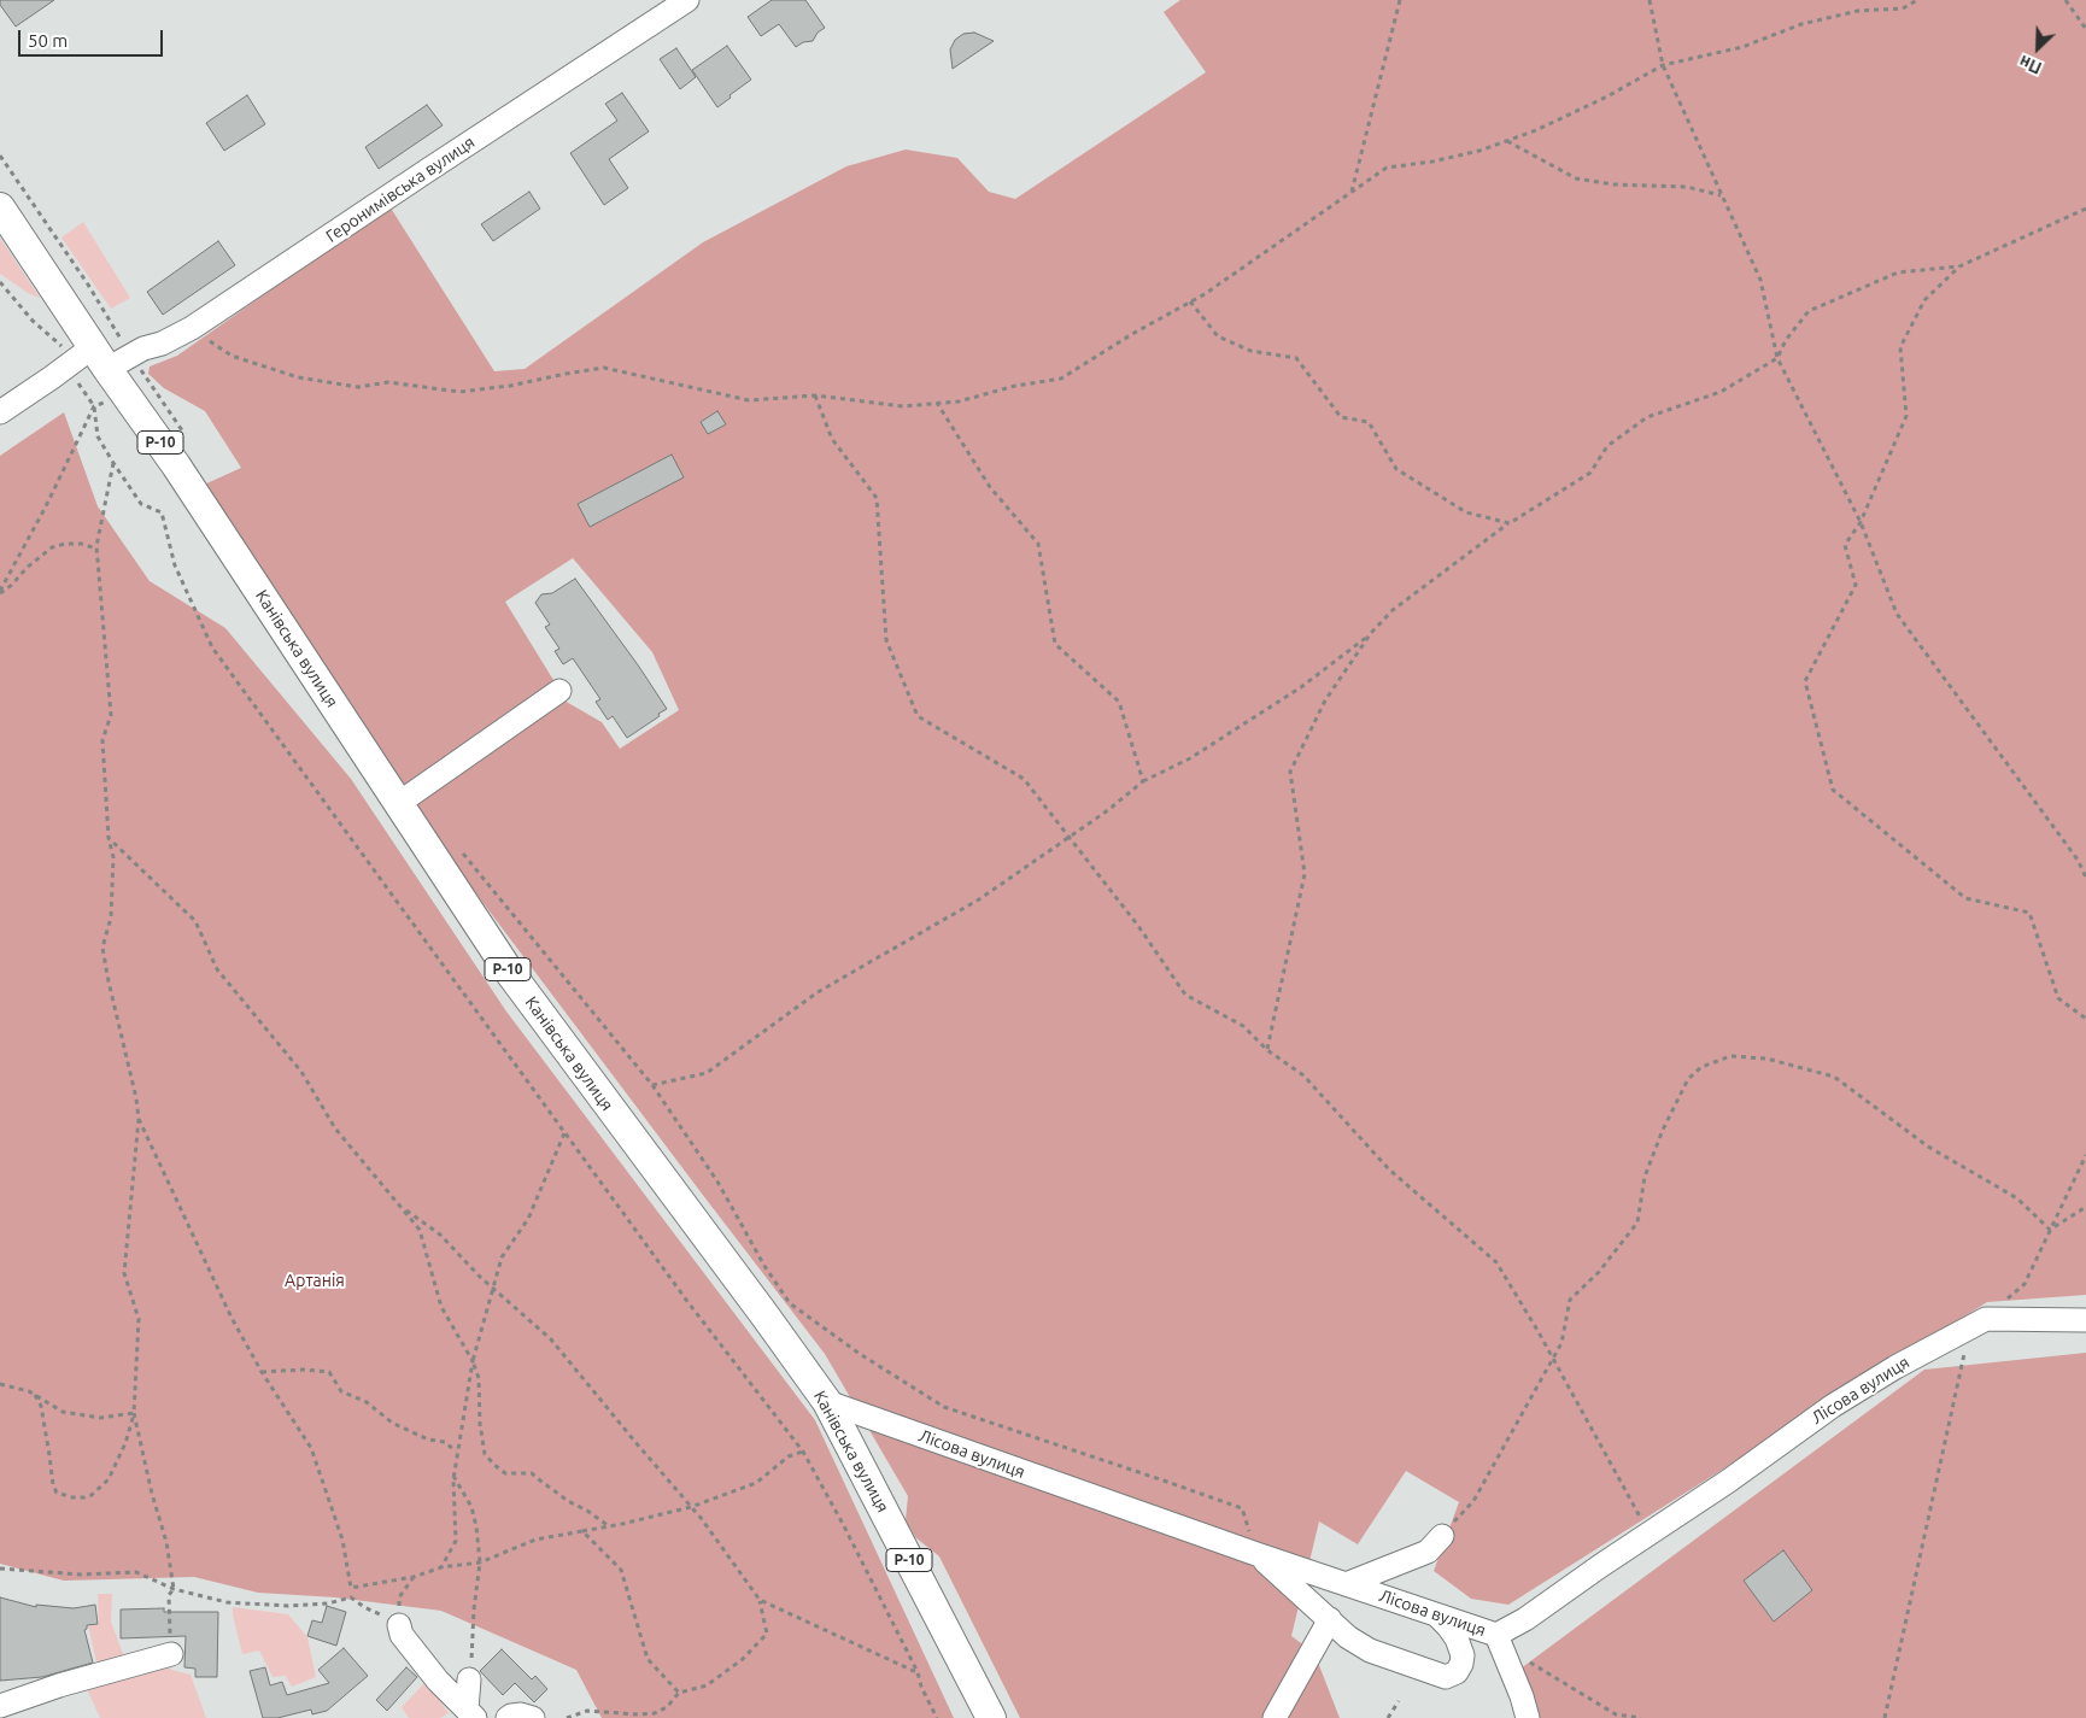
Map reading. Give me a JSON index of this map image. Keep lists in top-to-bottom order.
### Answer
{
  "streets": {
    "main road": ["Р-10", "Канівська вулиця"],
    "street": ["Геронимівська вулиця", "Лісова вулиця"]
  },
  "crossings": [
    ["Геронимівська вулиця", "Р-10"],
    ["Геронимівська вулиця", "Канівська вулиця"],
    ["Р-10", "Канівська вулиця"],
    ["Канівська вулиця", "Лісова вулиця"]
  ],
  "parks": ["Артанія"],
  "scale_bar": "50 m",
  "north": "bottom left"
}
